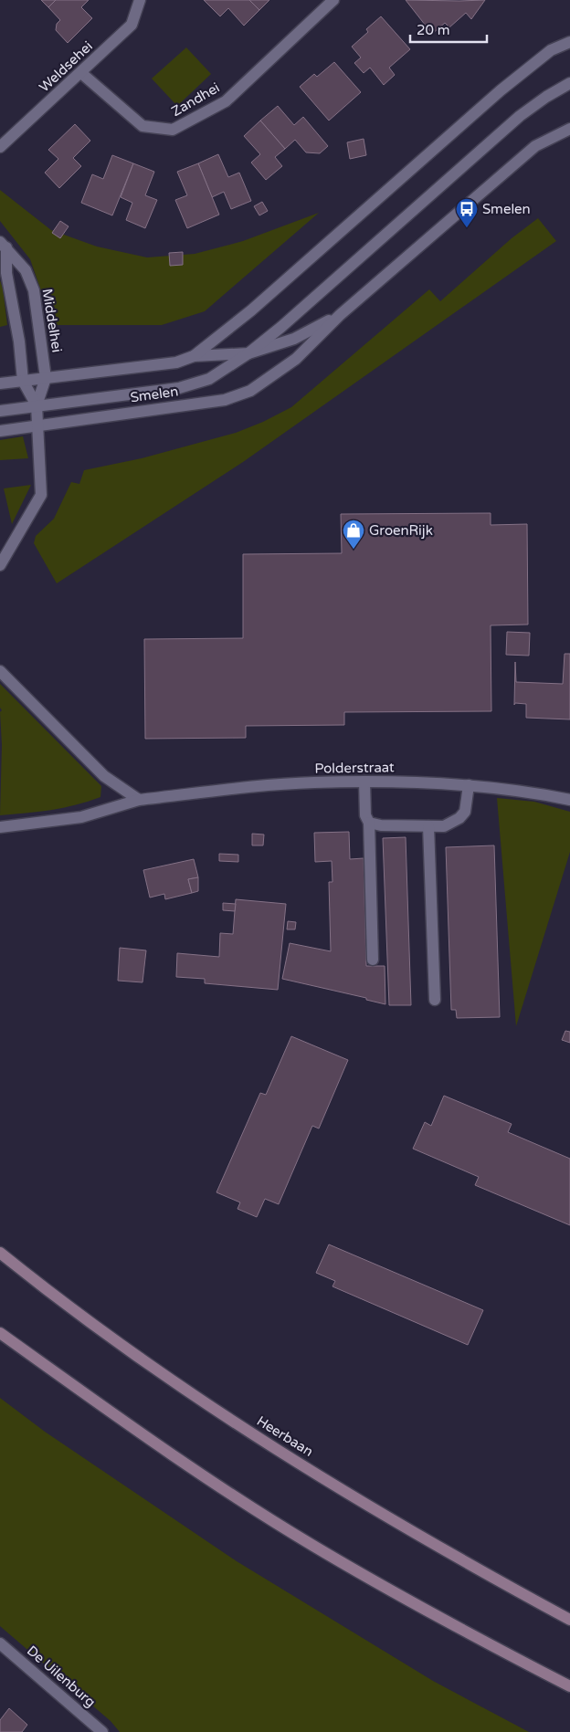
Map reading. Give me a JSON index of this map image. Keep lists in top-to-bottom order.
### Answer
{
  "streets": {
    "main road": ["Heerbaan"],
    "street": [
      "Weldsehei",
      "Zandhei",
      "Middelhei",
      "Smelen",
      "Polderstraat",
      "De Uilenburg"
    ]
  },
  "crossings": [
    ["Weldsehei", "Zandhei"],
    ["Middelhei", "Smelen"]
  ],
  "places": {
    "bus stop": ["Smelen"],
    "shop": ["GroenRijk"]
  },
  "scale_bar": "20 m"
}
